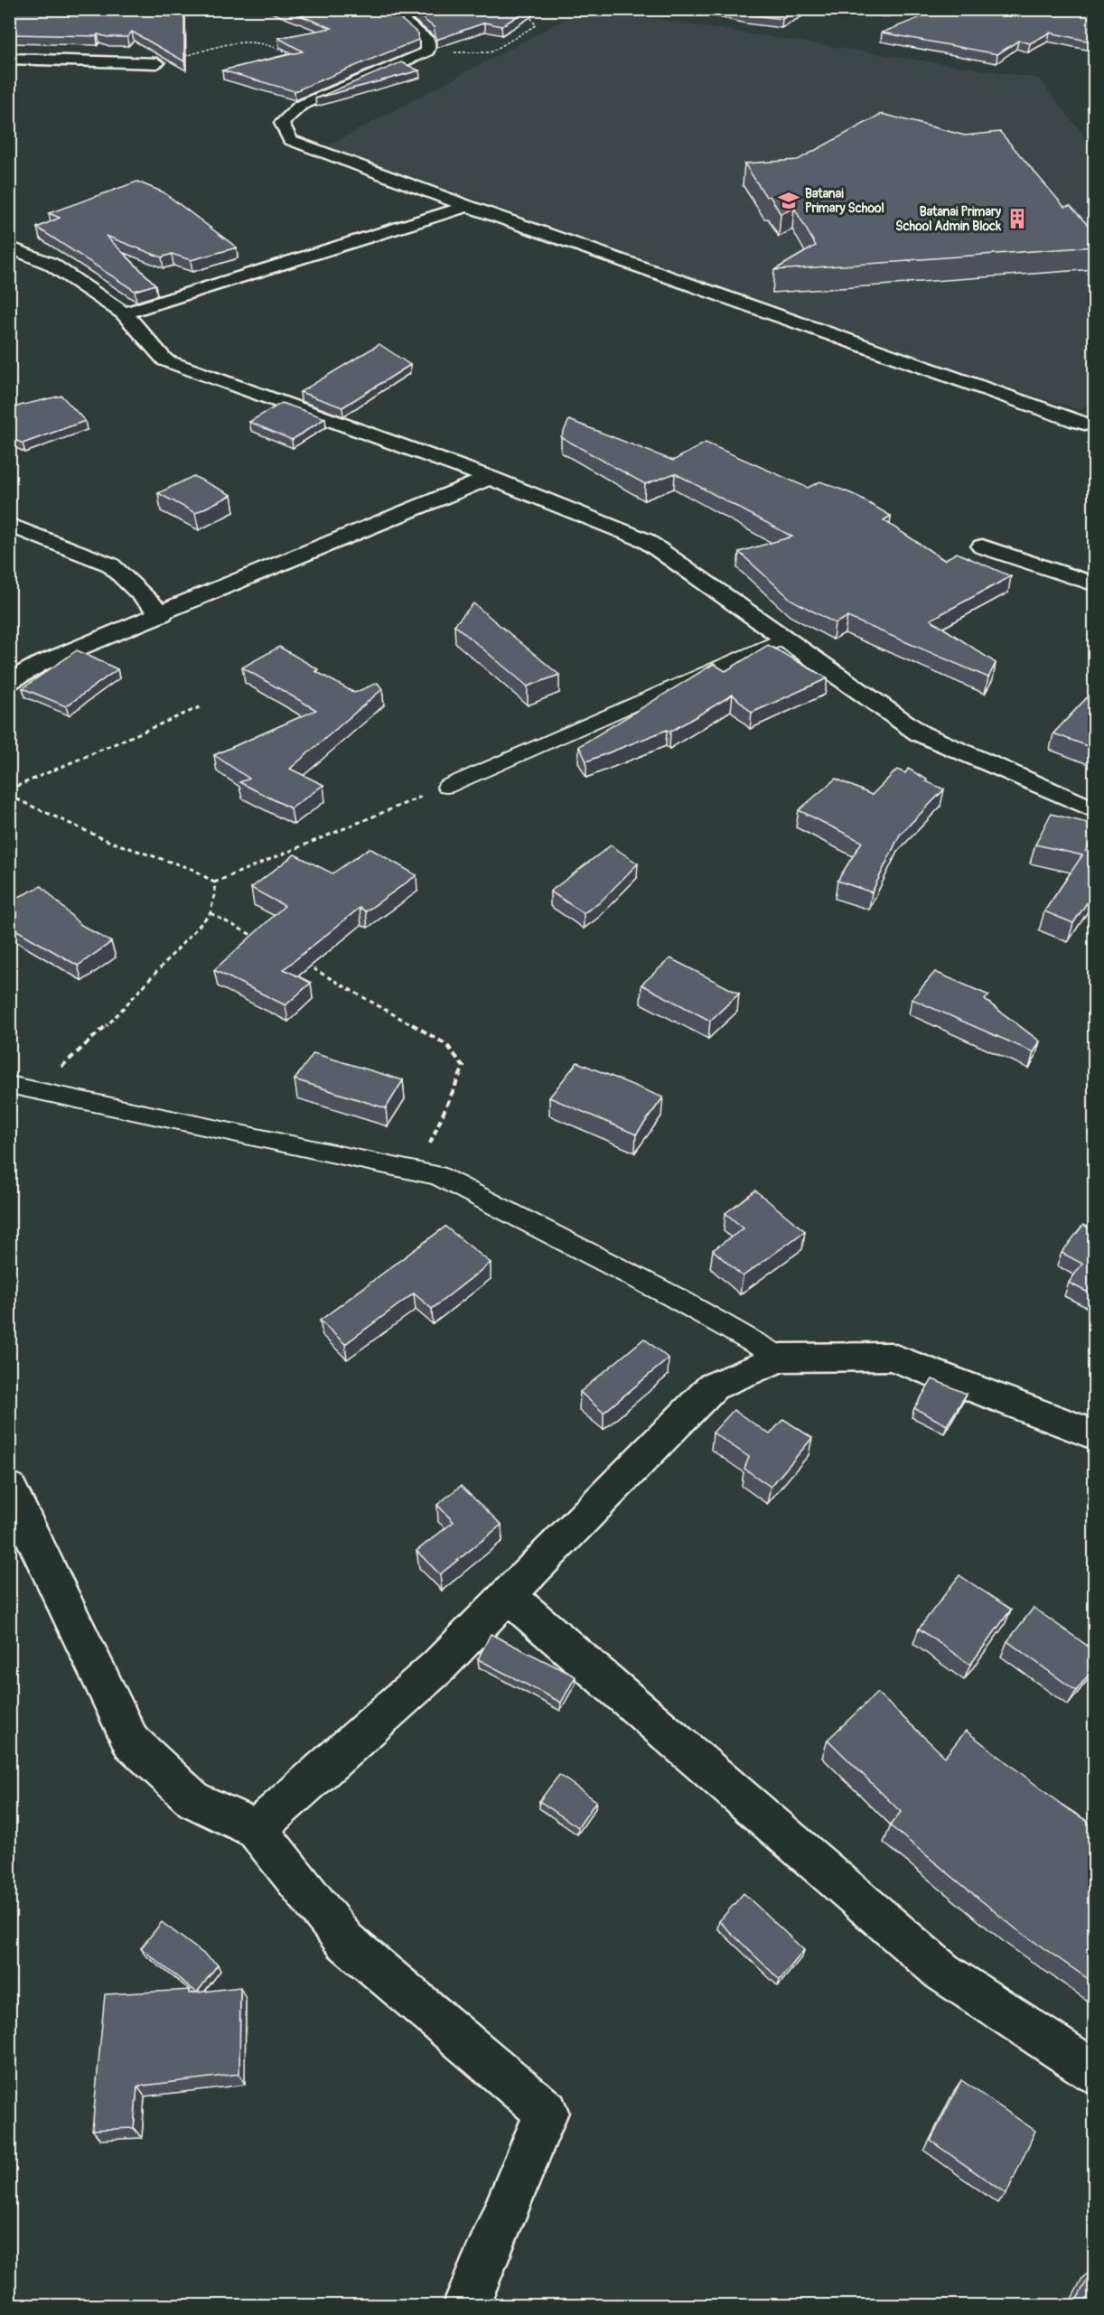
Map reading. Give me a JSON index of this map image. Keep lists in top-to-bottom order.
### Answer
{
  "places": {
    "school or university": ["Batanai Primary School"],
    "building": ["Batanai Primary School Admin Block"]
  }
}
